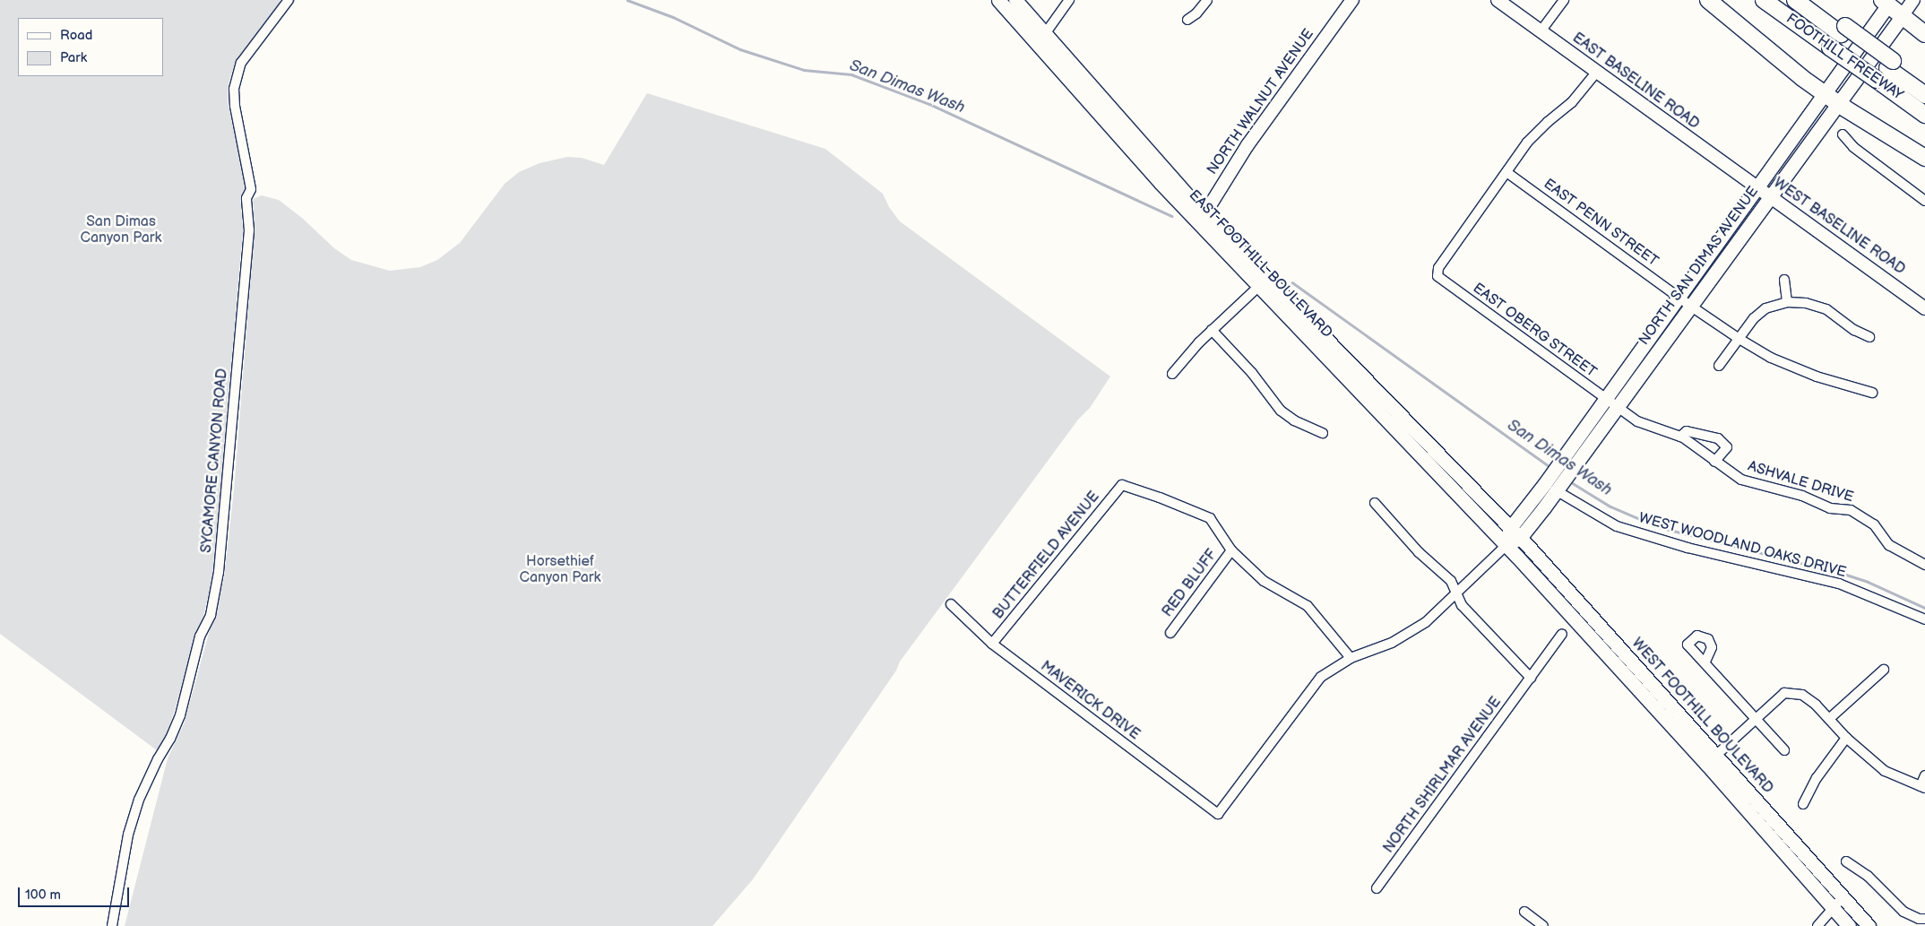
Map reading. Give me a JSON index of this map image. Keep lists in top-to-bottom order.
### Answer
{
  "streets": {
    "highway": ["FOOTHILL FREEWAY"],
    "main road": [
      "EAST BASELINE ROAD",
      "NORTH WALNUT AVENUE",
      "WEST BASELINE ROAD",
      "EAST FOOTHILL BOULEVARD",
      "NORTH SAN DIMAS AVENUE",
      "WEST FOOTHILL BOULEVARD"
    ],
    "street": [
      "EAST PENN STREET",
      "EAST OBERG STREET",
      "SYCAMORE CANYON ROAD",
      "ASHVALE DRIVE",
      "WEST WOODLAND OAKS DRIVE",
      "BUTTERFIELD AVENUE",
      "RED BLUFF",
      "MAVERICK DRIVE",
      "NORTH SHIRLMAR AVENUE"
    ]
  },
  "crossings": [
    ["EAST BASELINE ROAD", "WEST BASELINE ROAD"],
    ["EAST BASELINE ROAD", "NORTH SAN DIMAS AVENUE"],
    ["NORTH WALNUT AVENUE", "EAST FOOTHILL BOULEVARD"],
    ["EAST PENN STREET", "NORTH SAN DIMAS AVENUE"],
    ["EAST PENN STREET", "EAST OBERG STREET"],
    ["WEST BASELINE ROAD", "NORTH SAN DIMAS AVENUE"],
    ["EAST FOOTHILL BOULEVARD", "NORTH SAN DIMAS AVENUE"],
    ["EAST FOOTHILL BOULEVARD", "WEST FOOTHILL BOULEVARD"],
    ["NORTH SAN DIMAS AVENUE", "EAST OBERG STREET"],
    ["NORTH SAN DIMAS AVENUE", "ASHVALE DRIVE"],
    ["NORTH SAN DIMAS AVENUE", "WEST WOODLAND OAKS DRIVE"],
    ["NORTH SAN DIMAS AVENUE", "MAVERICK DRIVE"],
    ["NORTH SAN DIMAS AVENUE", "WEST FOOTHILL BOULEVARD"],
    ["EAST OBERG STREET", "ASHVALE DRIVE"],
    ["BUTTERFIELD AVENUE", "RED BLUFF"],
    ["BUTTERFIELD AVENUE", "MAVERICK DRIVE"]
  ],
  "water": ["San Dimas Wash"],
  "parks": ["San Dimas Canyon Park", "Horsethief Canyon Park"],
  "legend": ["Road", "Park"],
  "scale_bar": "100 m"
}
